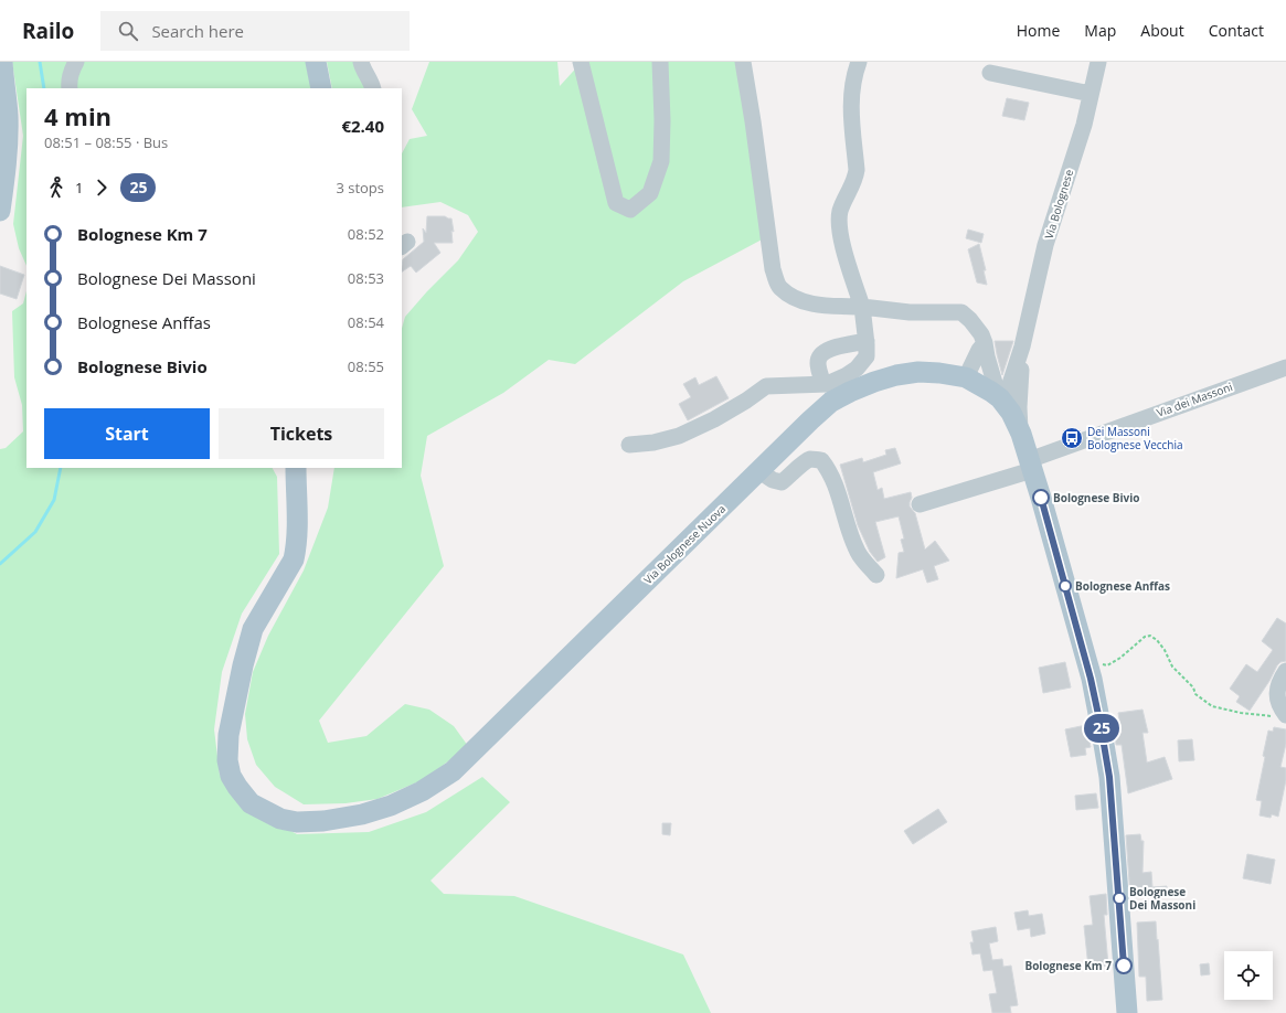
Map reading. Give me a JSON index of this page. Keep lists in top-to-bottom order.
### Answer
{
  "streets": {
    "main road": ["Via Bolognese Nuova"],
    "street": ["Via Bolognese", "Via dei Massoni"]
  },
  "crossings": [
    ["Via Bolognese", "Via Bolognese Nuova"],
    ["Via dei Massoni", "Via Bolognese Nuova"]
  ],
  "places": {
    "bus stop": ["Dei Massoni Bolognese Vecchia"],
    "other": [
      "Bolognese Bivio",
      "Bolognese Anffas",
      "Bolognese Dei Massoni",
      "Bolognese Km 7"
    ]
  },
  "lines": ["bus line 25"],
  "page": {
    "header": "Railo",
    "search": "Search here",
    "nav": [
      "Home",
      "Map",
      "About",
      "Contact"
    ],
    "on_map": "25",
    "heading": ["4 min", "08:51 – 08:55 · Bus", "€2.40"],
    "legs": ["1", "25", "3 stops"],
    "list": [
      {
        "name": "Bolognese Km 7",
        "value": "08:52"
      },
      {
        "name": "Bolognese Dei Massoni",
        "value": "08:53"
      },
      {
        "name": "Bolognese Anffas",
        "value": "08:54"
      },
      {
        "name": "Bolognese Bivio",
        "value": "08:55"
      }
    ],
    "buttons": ["Start", "Tickets"]
  }
}
